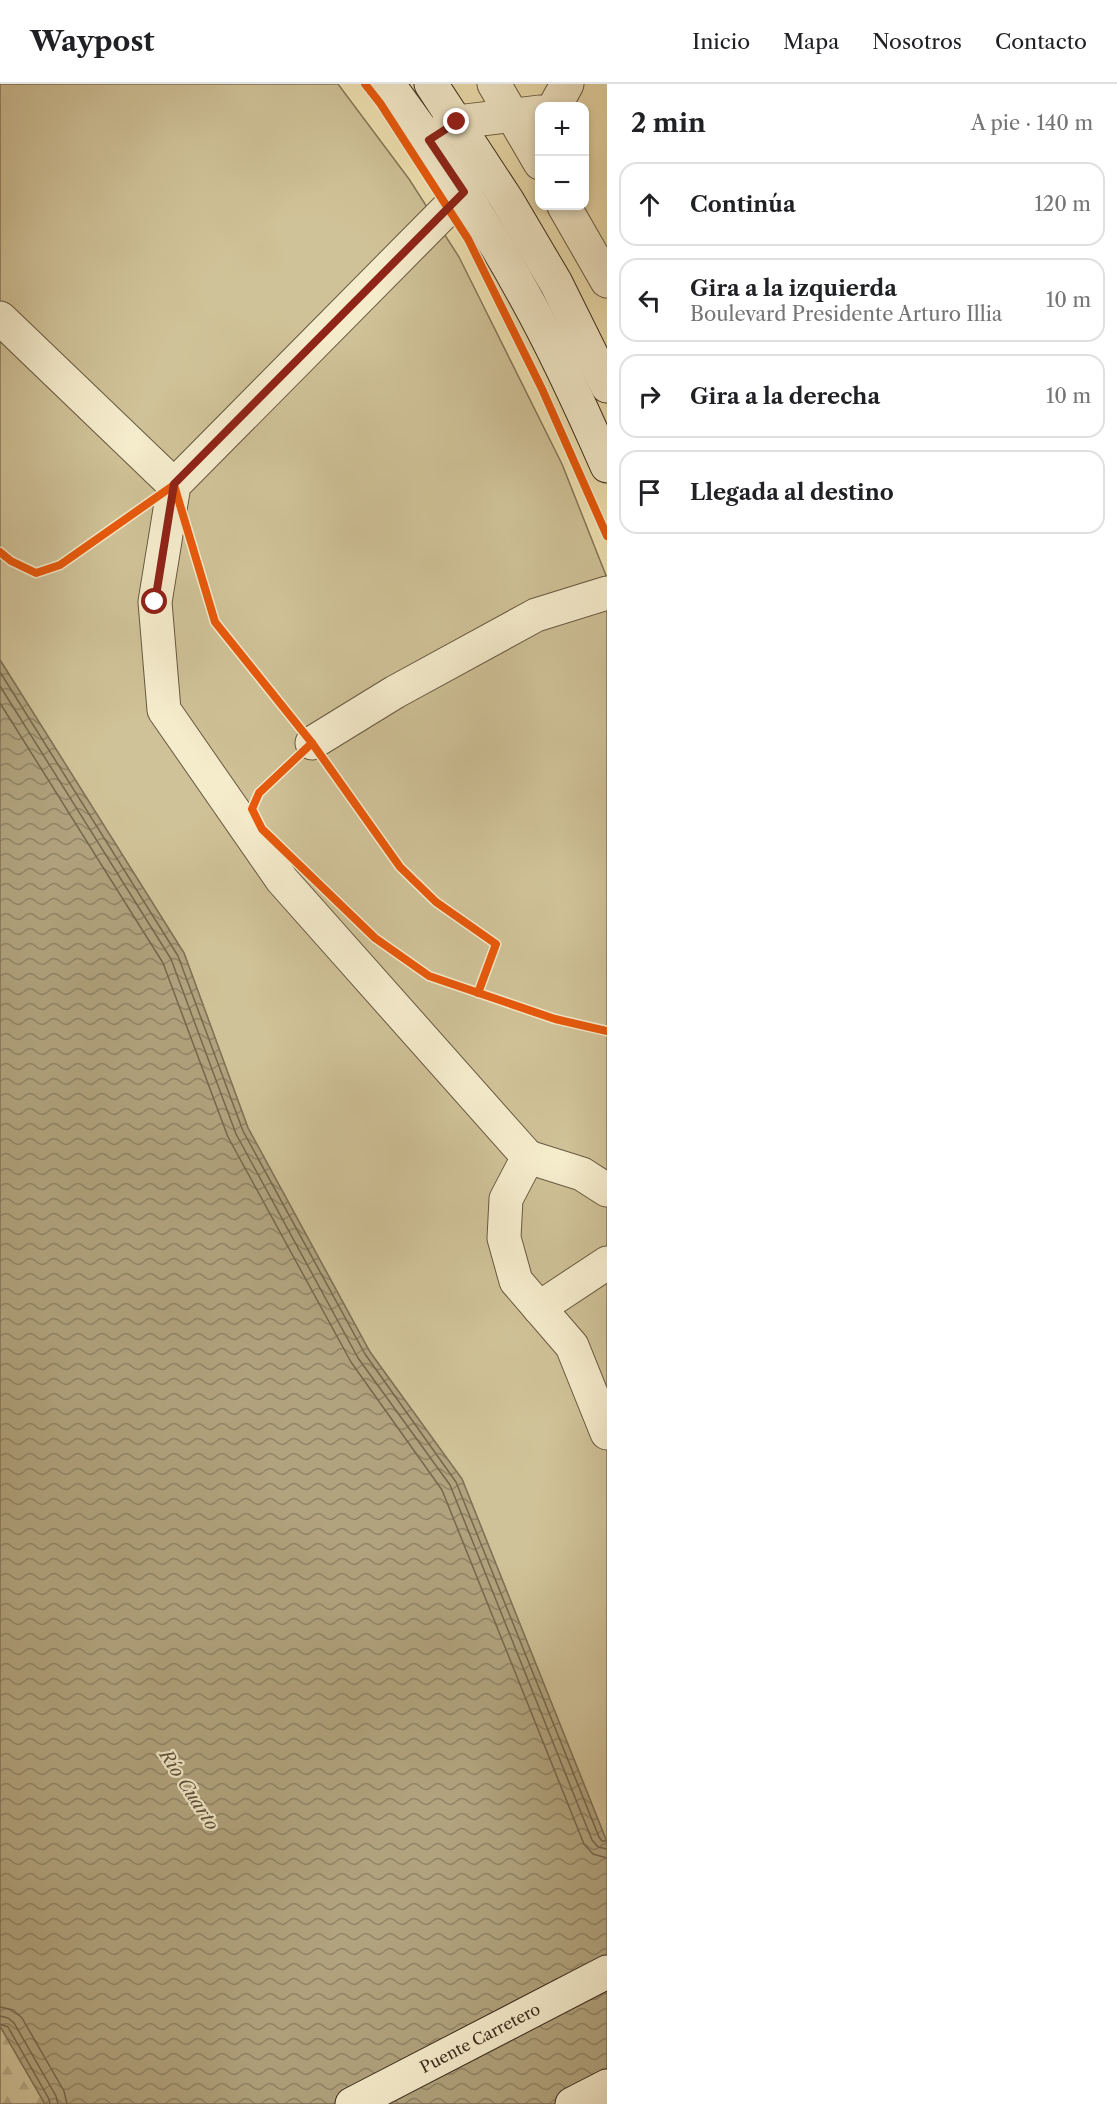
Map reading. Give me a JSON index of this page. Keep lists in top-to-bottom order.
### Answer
{
  "streets": {
    "street": ["Puente Carretero"]
  },
  "water": ["Río Cuarto"],
  "page": {
    "header": "Waypost",
    "nav": [
      "Inicio",
      "Mapa",
      "Nosotros",
      "Contacto"
    ],
    "heading": ["2 min", "A pie · 140 m"],
    "map_buttons": ["+", "−"],
    "list": [
      ["Continúa", "120 m"],
      ["Gira a la izquierda", "Boulevard Presidente Arturo Illia", "10 m"],
      ["Gira a la derecha", "10 m"],
      "Llegada al destino"
    ]
  }
}
